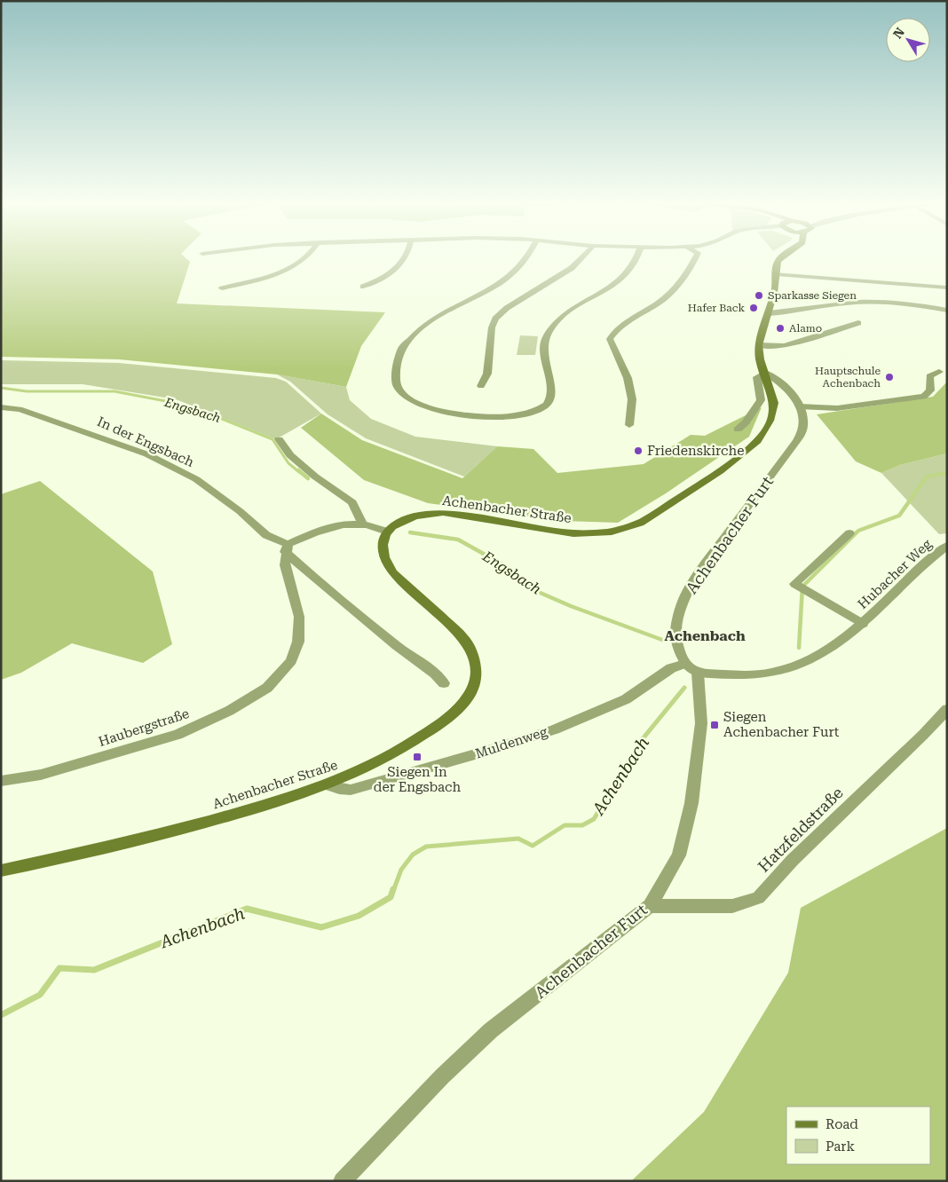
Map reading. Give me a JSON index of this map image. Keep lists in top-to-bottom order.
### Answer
{
  "streets": {
    "main road": ["Achenbacher Straße"],
    "street": [
      "In der Engsbach",
      "Achenbacher Furt",
      "Hubacher Weg",
      "Haubergstraße",
      "Muldenweg",
      "Hatzfeldstraße"
    ]
  },
  "crossings": [
    ["In der Engsbach", "Haubergstraße"],
    ["Achenbacher Straße", "Achenbacher Furt"],
    ["Achenbacher Straße", "Muldenweg"],
    ["Achenbacher Furt", "Hubacher Weg"],
    ["Achenbacher Furt", "Muldenweg"],
    ["Achenbacher Furt", "Hatzfeldstraße"],
    ["Hubacher Weg", "Muldenweg"]
  ],
  "districts": ["Achenbach"],
  "water": ["Engsbach", "Achenbach"],
  "places": {
    "other": [
      "Sparkasse Siegen",
      "Hafer Back",
      "Alamo",
      "Hauptschule Achenbach",
      "Friedenskirche"
    ],
    "transit": ["Siegen Achenbacher Furt", "Siegen In der Engsbach"]
  },
  "legend": ["Road", "Park"],
  "north": "top left"
}
